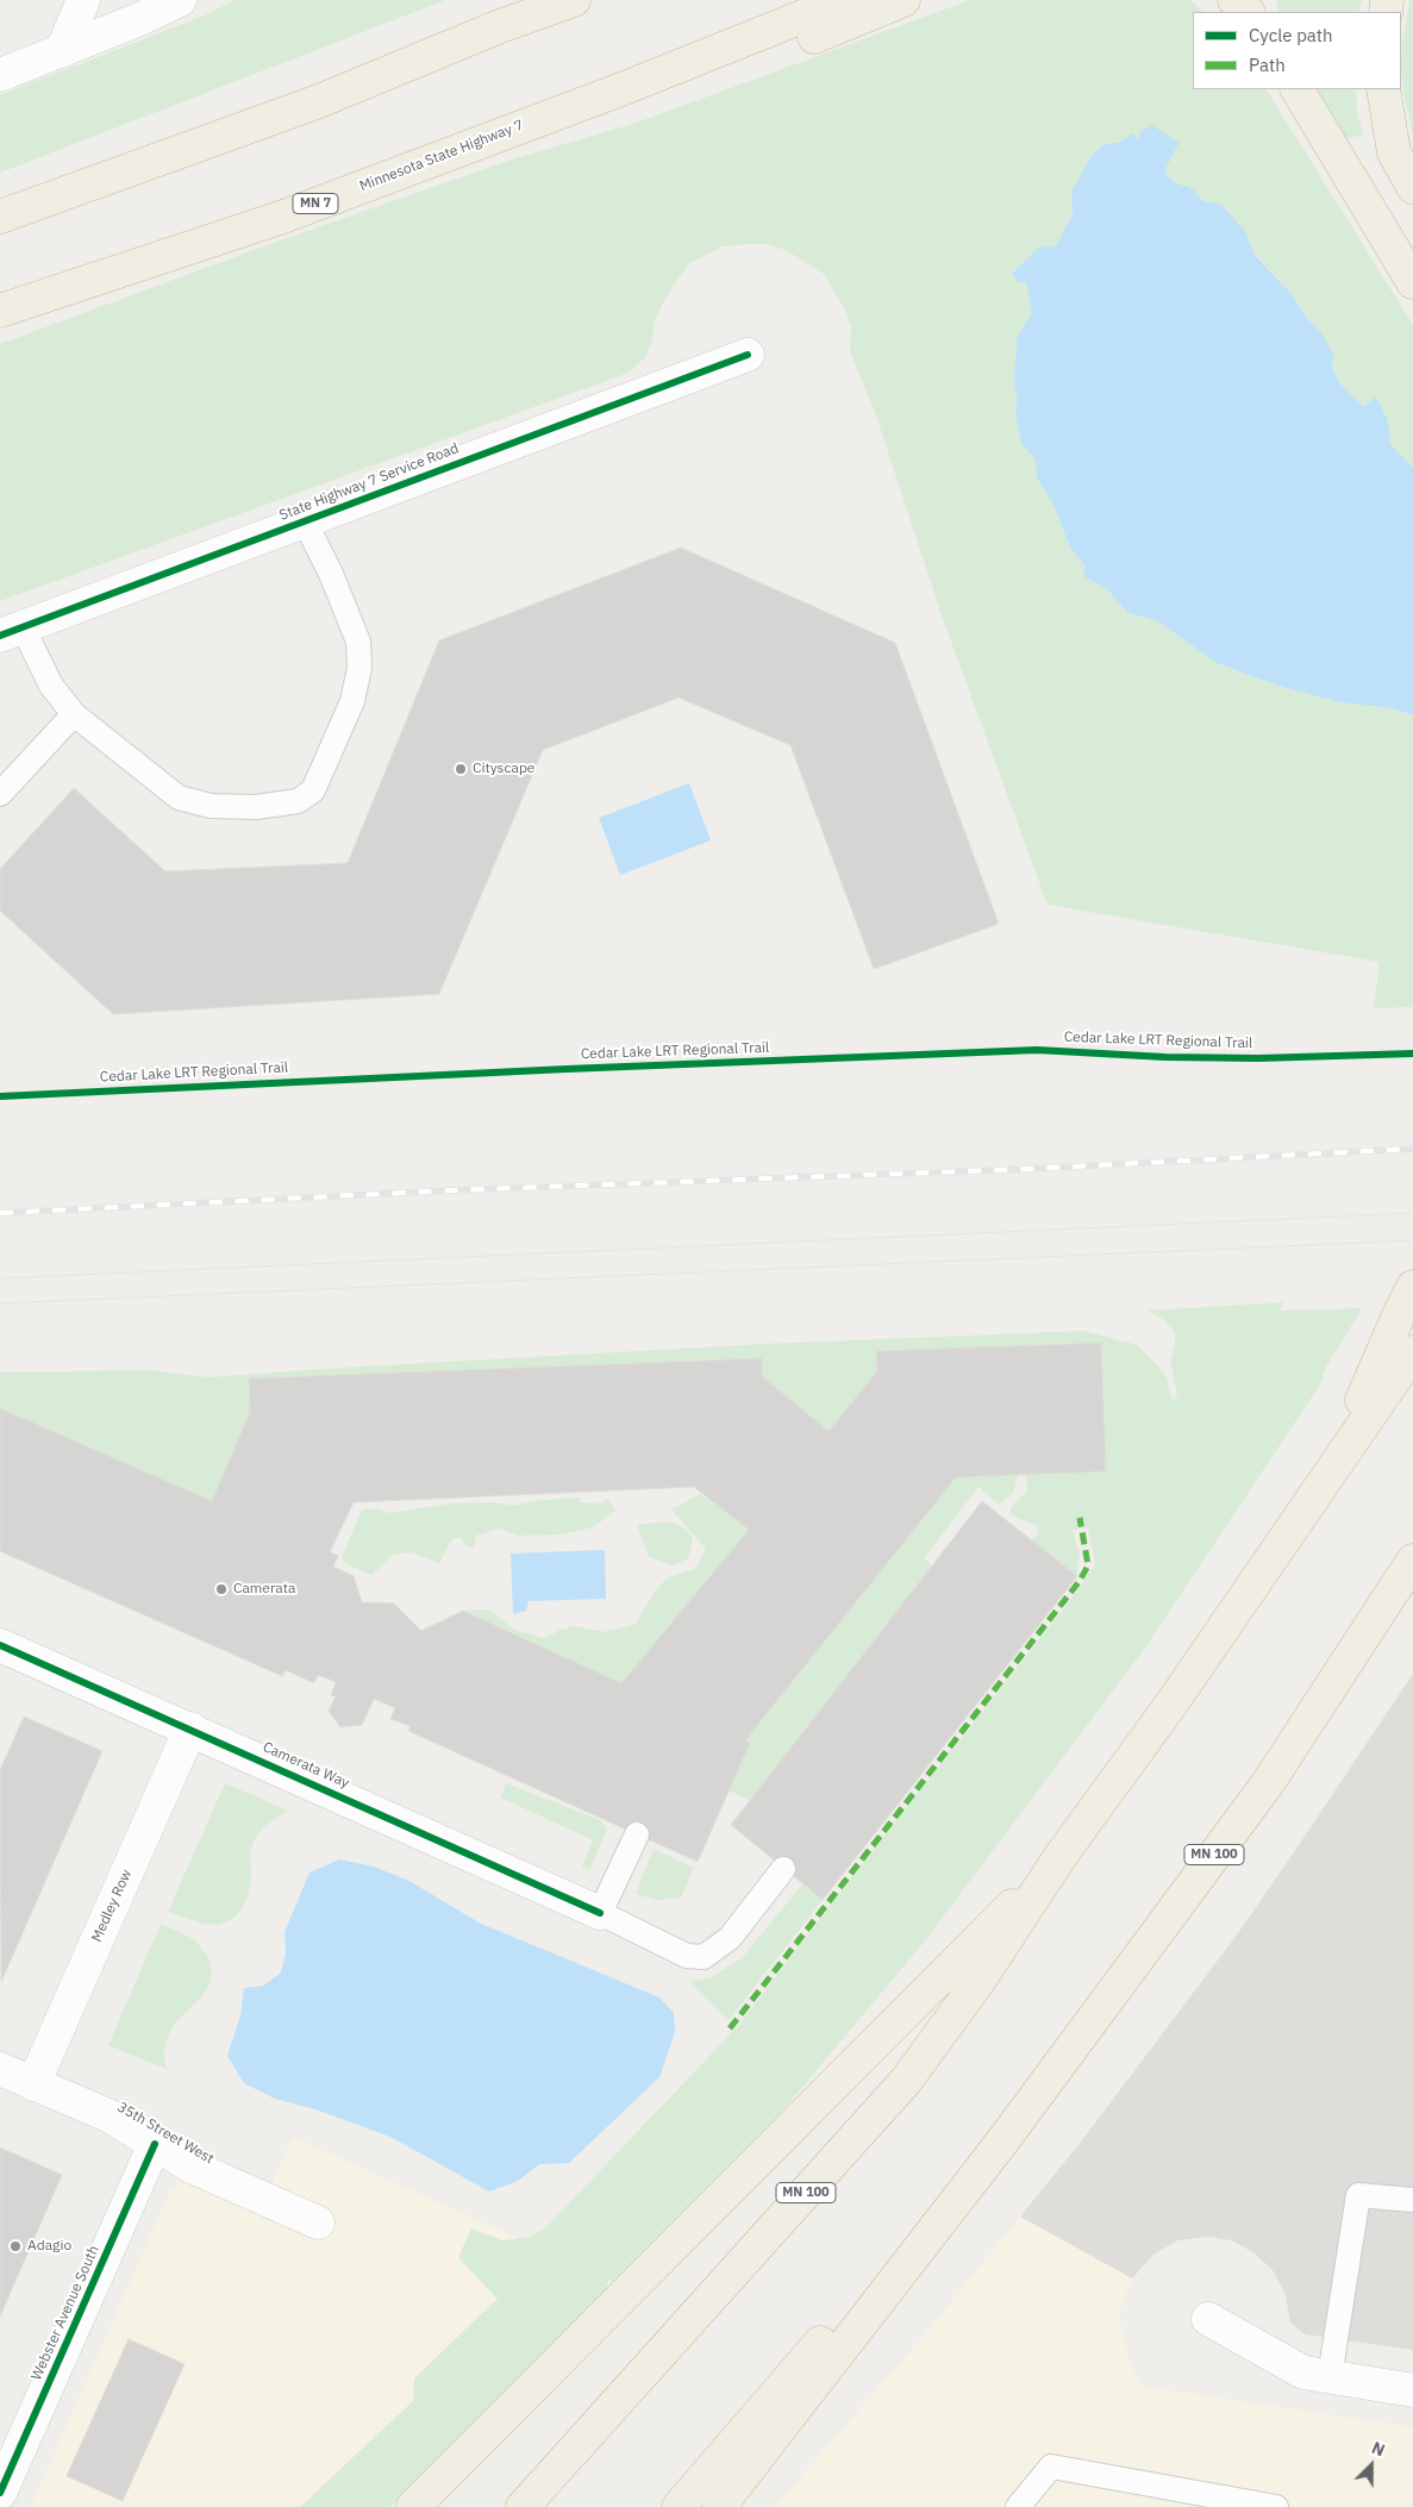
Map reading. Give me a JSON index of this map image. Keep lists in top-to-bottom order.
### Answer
{
  "streets": {
    "highway": ["Minnesota State Highway 7", "MN 7", "MN 100"],
    "street": [
      "State Highway 7 Service Road",
      "Camerata Way",
      "Medley Row",
      "35th Street West",
      "Webster Avenue South"
    ],
    "cycle path": ["Cedar Lake LRT Regional Trail"]
  },
  "crossings": [
    ["Camerata Way", "Medley Row"],
    ["Medley Row", "35th Street West"],
    ["35th Street West", "Webster Avenue South"]
  ],
  "places": ["Cityscape", "Camerata", "Adagio"],
  "legend": ["Cycle path", "Path"],
  "north": "top right"
}
